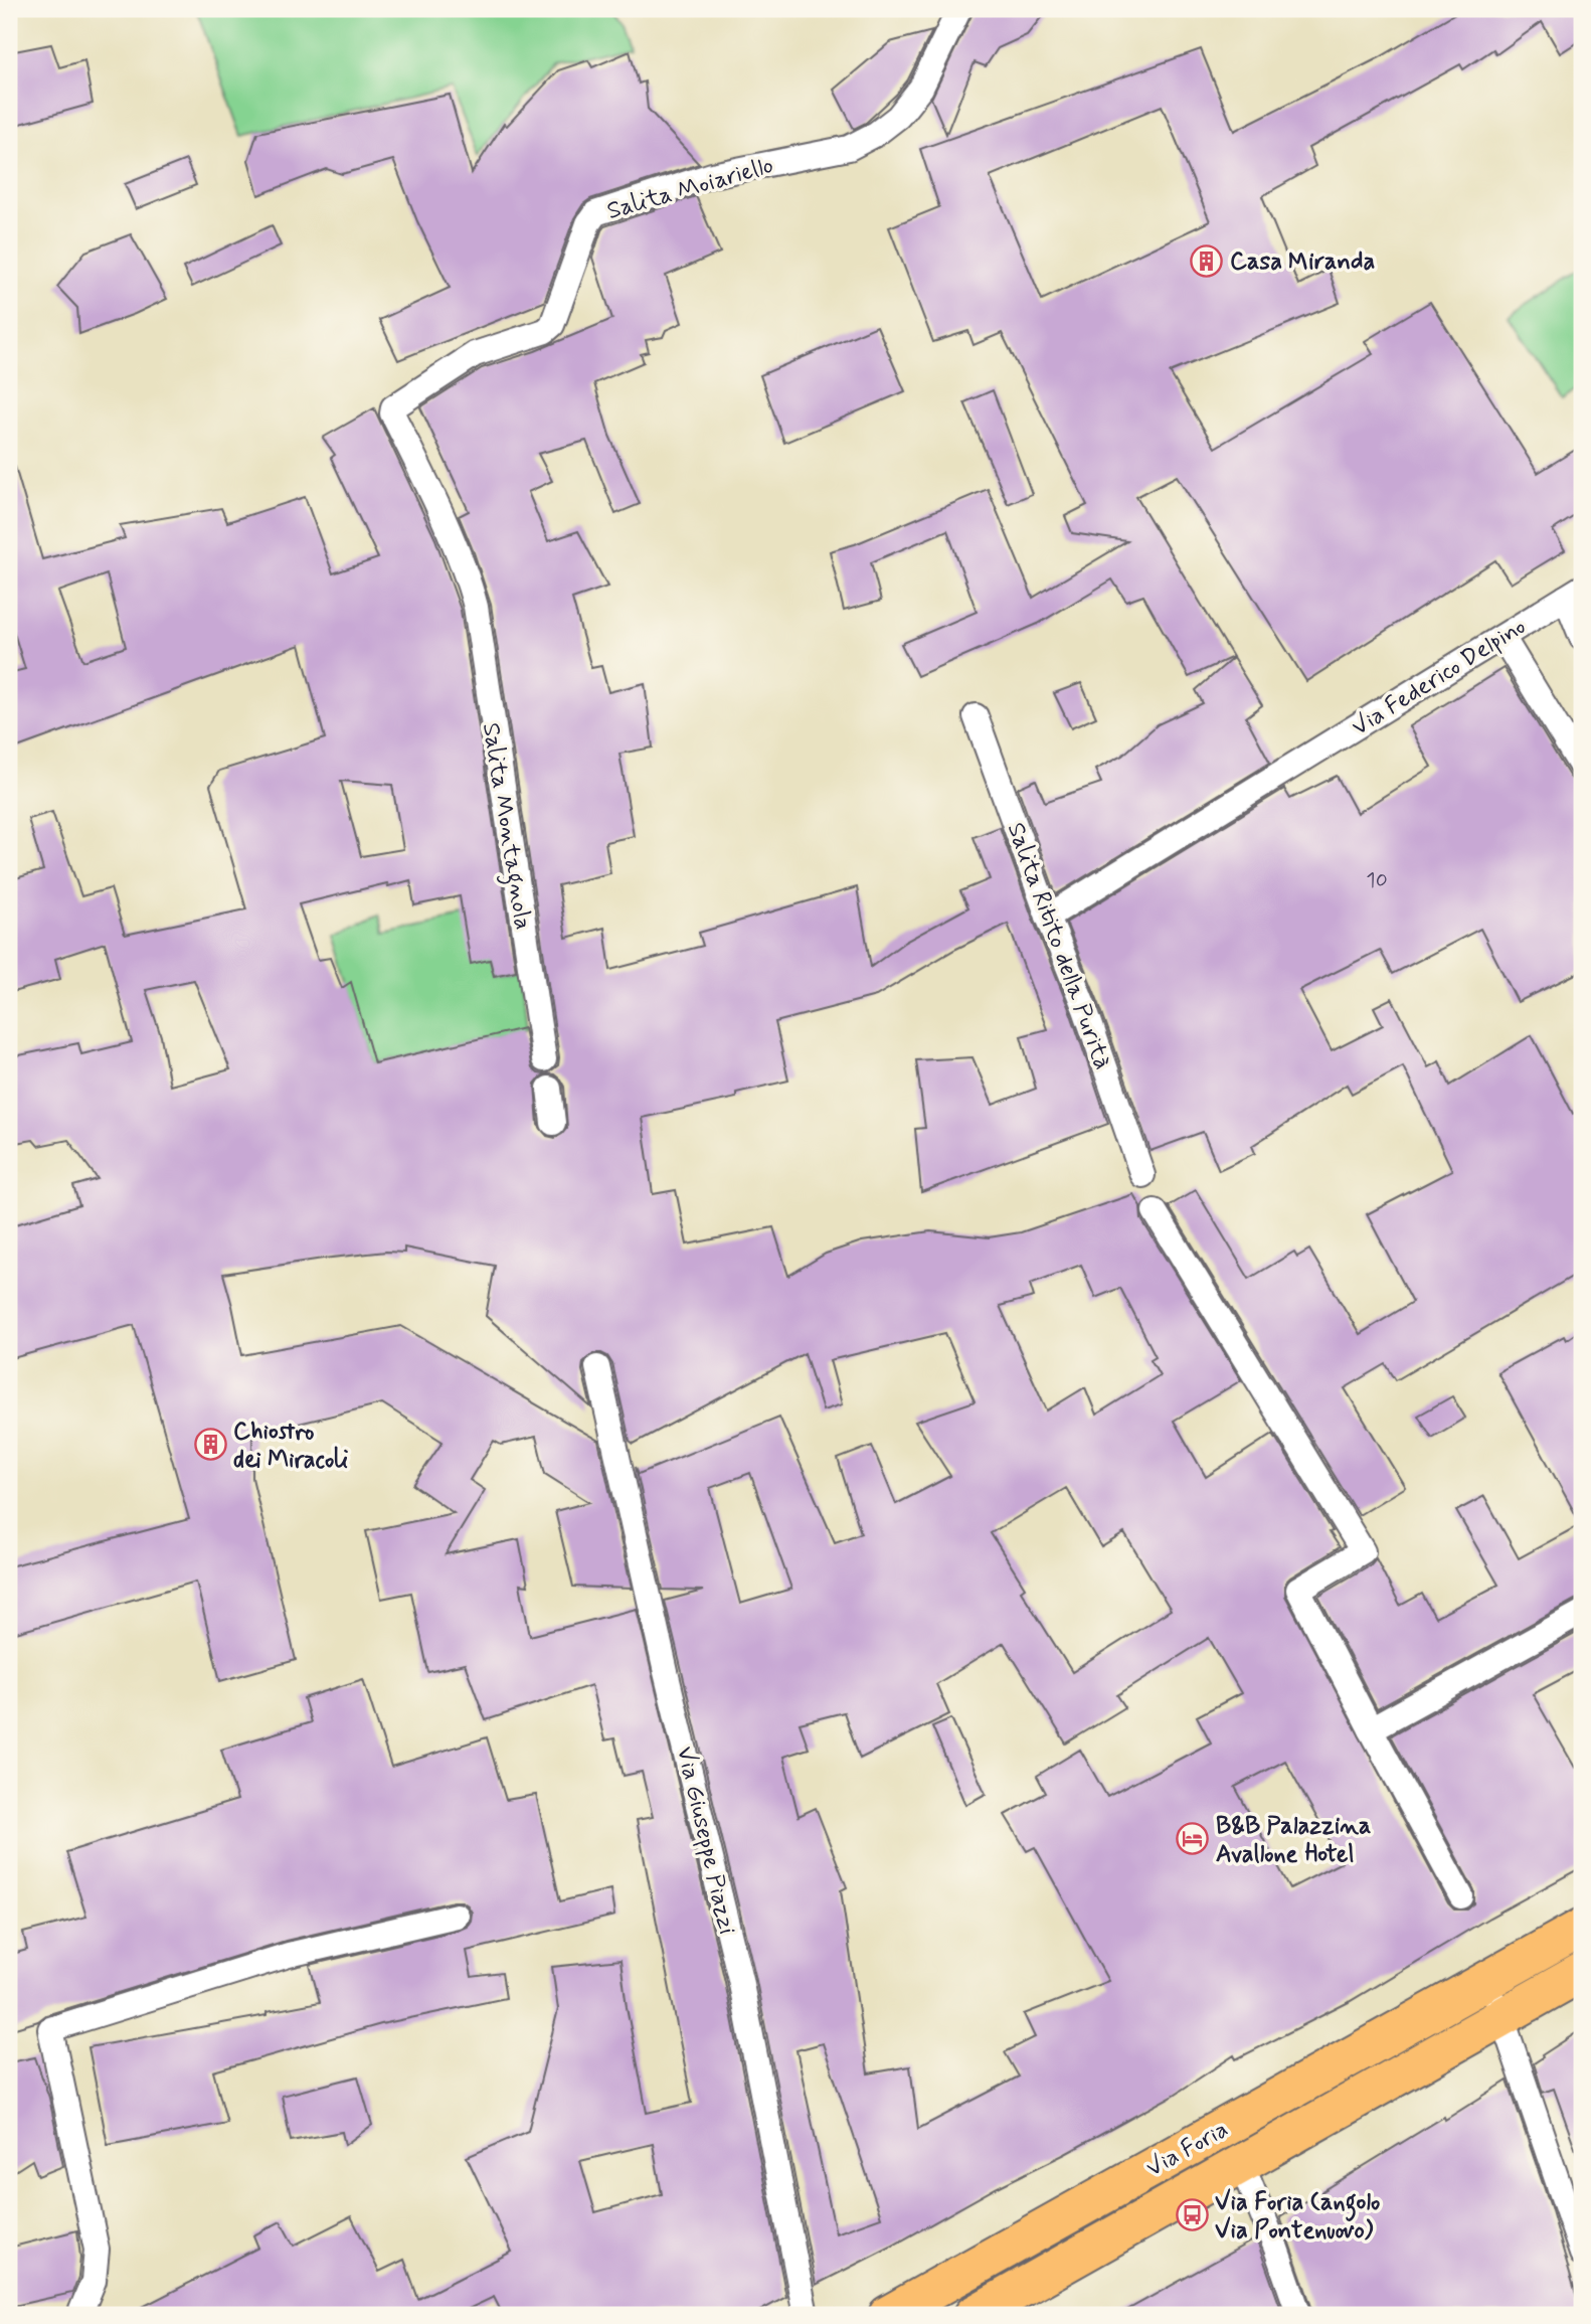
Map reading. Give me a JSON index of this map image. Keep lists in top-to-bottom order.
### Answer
{
  "streets": {
    "main road": ["Via Foria"],
    "street": [
      "Salita Moiariello",
      "Via Federico Delpino",
      "Salita Montagnola",
      "Salita Ritito della Purità",
      "Via Giuseppe Piazzi"
    ]
  },
  "crossings": [
    ["Salita Moiariello", "Salita Montagnola"],
    ["Via Federico Delpino", "Salita Ritito della Purità"]
  ],
  "places": {
    "building": ["Casa Miranda", "Chiostro dei Miracoli"],
    "hotel": ["B&B Palazzina Avallone Hotel"],
    "bus stop": ["Via Foria (angolo Via Pontenuovo)"]
  },
  "house_numbers": ["10"]
}
